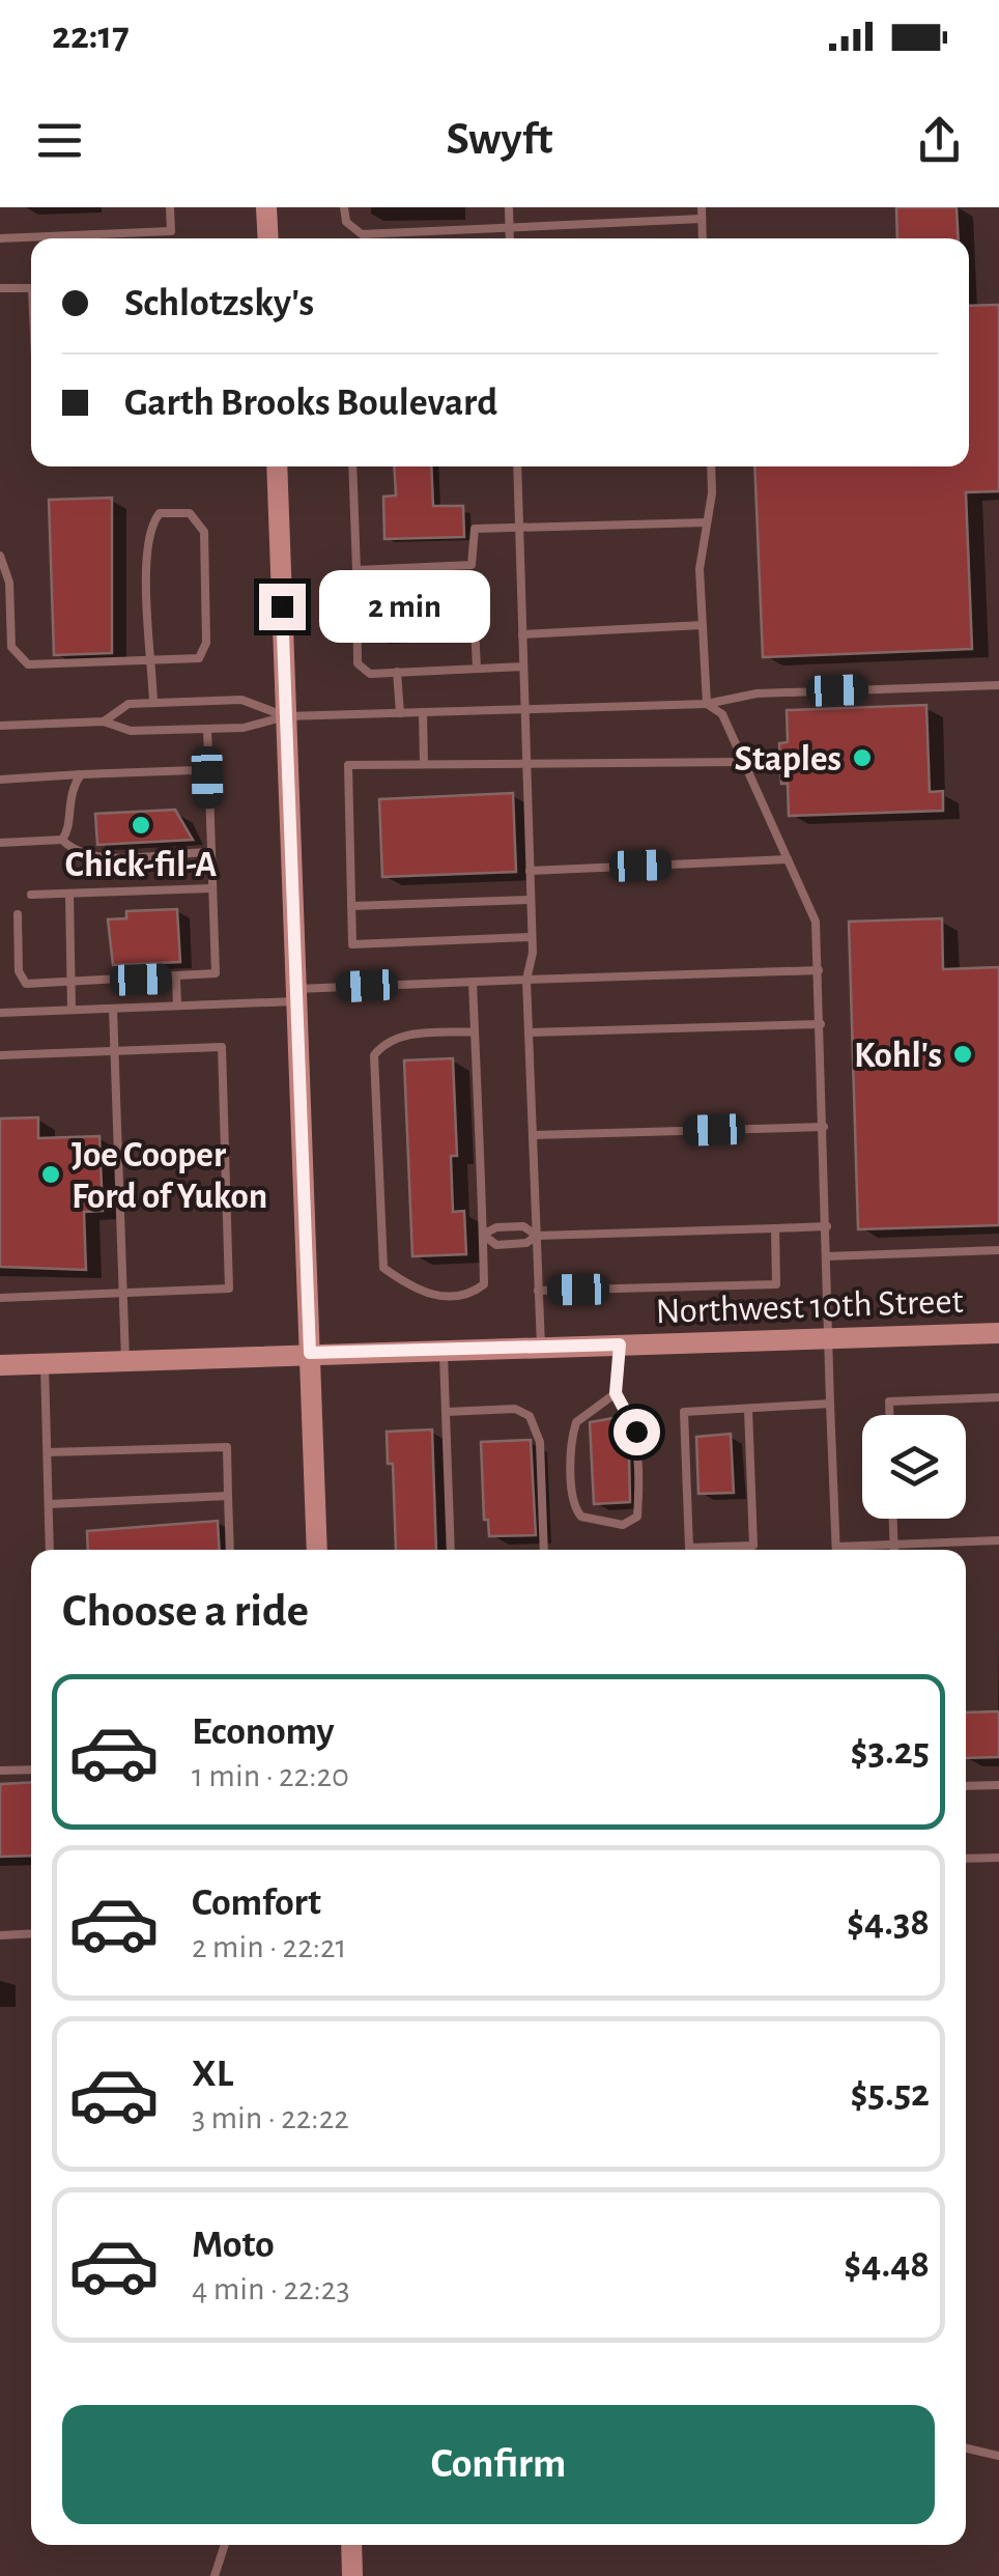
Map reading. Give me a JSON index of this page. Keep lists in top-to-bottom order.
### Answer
{
  "streets": {
    "street": ["Northwest 10th Street"]
  },
  "places": [
    "Staples",
    "Chick-fil-A",
    "Kohl's",
    "Joe Cooper Ford of Yukon"
  ],
  "page": {
    "status": "22:17",
    "header": "Swyft",
    "banner": ["Schlotzsky's", "Garth Brooks Boulevard"],
    "bubble": "2 min",
    "heading": "Choose a ride",
    "list": [
      {
        "name": "Economy",
        "note": "1 min · 22:20",
        "value": "$3.25"
      },
      {
        "name": "Comfort",
        "note": "2 min · 22:21",
        "value": "$4.38"
      },
      {
        "name": "XL",
        "note": "3 min · 22:22",
        "value": "$5.52"
      },
      {
        "name": "Moto",
        "note": "4 min · 22:23",
        "value": "$4.48"
      }
    ],
    "buttons": "Confirm"
  }
}
